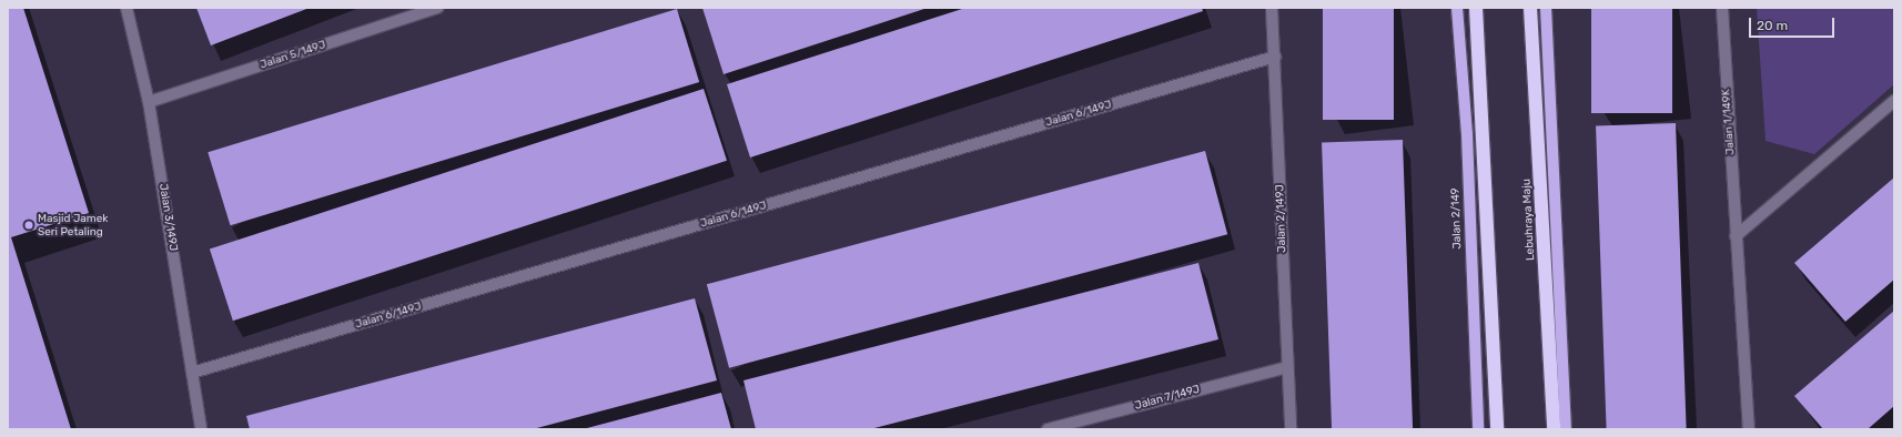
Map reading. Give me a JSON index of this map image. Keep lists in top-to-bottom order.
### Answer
{
  "streets": {
    "highway": ["Lebuhraya Maju"],
    "main road": ["Jalan 2/149"],
    "street": [
      "Jalan 5/149J",
      "Jalan 6/149J",
      "Jalan 1/149K",
      "Jalan 3/149J",
      "Jalan 2/149J",
      "Jalan 7/149J"
    ]
  },
  "crossings": [
    ["Jalan 5/149J", "Jalan 3/149J"],
    ["Jalan 6/149J", "Jalan 3/149J"],
    ["Jalan 6/149J", "Jalan 2/149J"],
    ["Jalan 2/149J", "Jalan 7/149J"]
  ],
  "places": ["Masjid Jamek Seri Petaling"],
  "scale_bar": "20 m"
}
